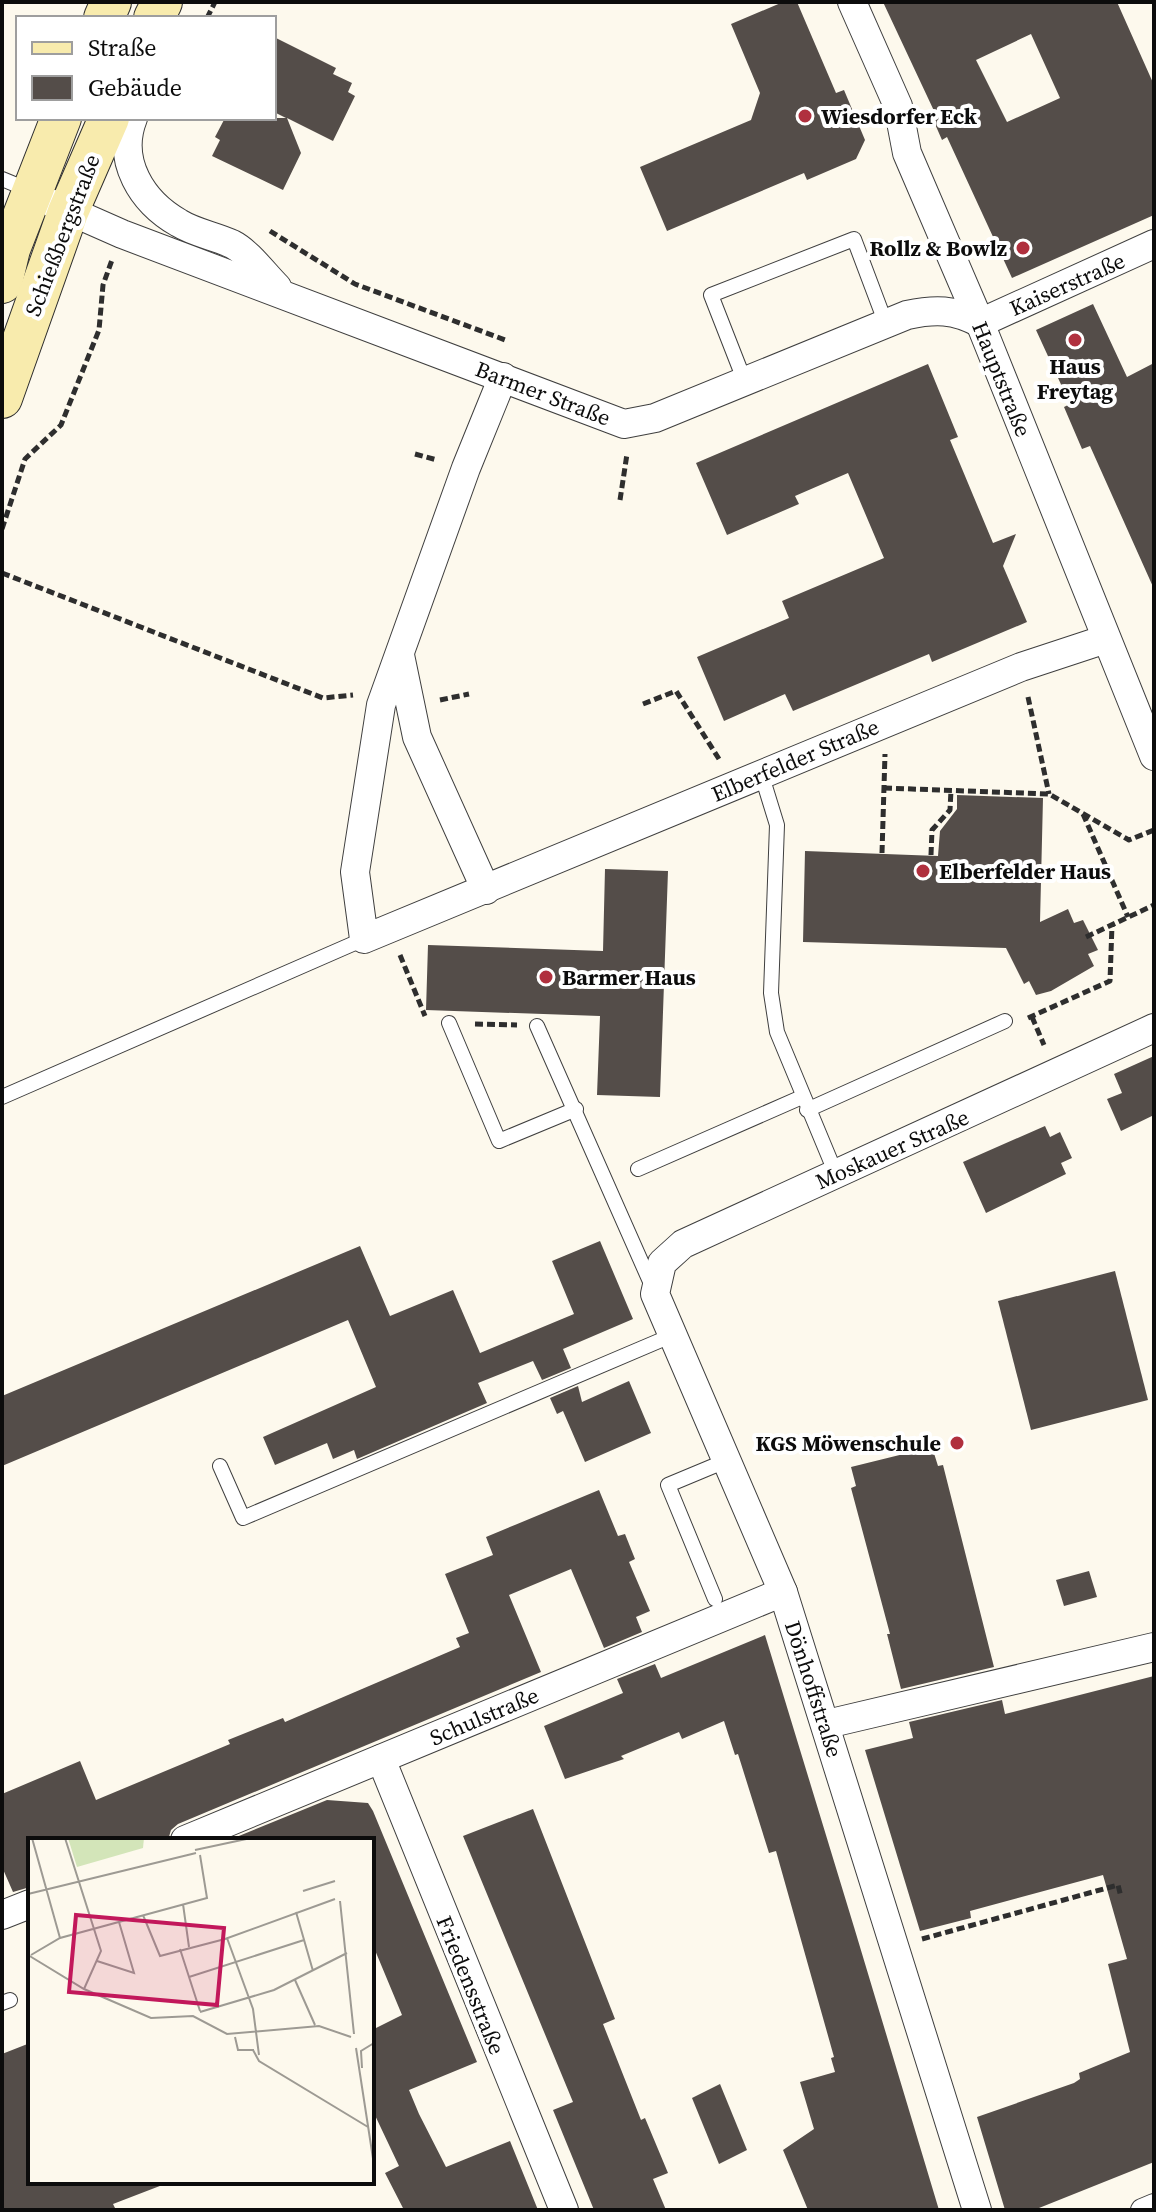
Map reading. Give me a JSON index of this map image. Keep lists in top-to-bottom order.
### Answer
{
  "streets": {
    "main road": ["Schießbergstraße"],
    "street": [
      "Kaiserstraße",
      "Hauptstraße",
      "Barmer Straße",
      "Elberfelder Straße",
      "Moskauer Straße",
      "Dönhoffstraße",
      "Schulstraße",
      "Friedensstraße"
    ]
  },
  "crossings": [
    ["Schießbergstraße", "Barmer Straße"],
    ["Kaiserstraße", "Hauptstraße"],
    ["Kaiserstraße", "Barmer Straße"],
    ["Hauptstraße", "Barmer Straße"],
    ["Hauptstraße", "Elberfelder Straße"],
    ["Moskauer Straße", "Dönhoffstraße"],
    ["Dönhoffstraße", "Schulstraße"],
    ["Schulstraße", "Friedensstraße"]
  ],
  "places": [
    "Wiesdorfer Eck",
    "Rollz & Bowlz",
    "Haus Freytag",
    "Elberfelder Haus",
    "Barmer Haus",
    "KGS Möwenschule"
  ],
  "legend": ["Straße", "Gebäude"]
}
